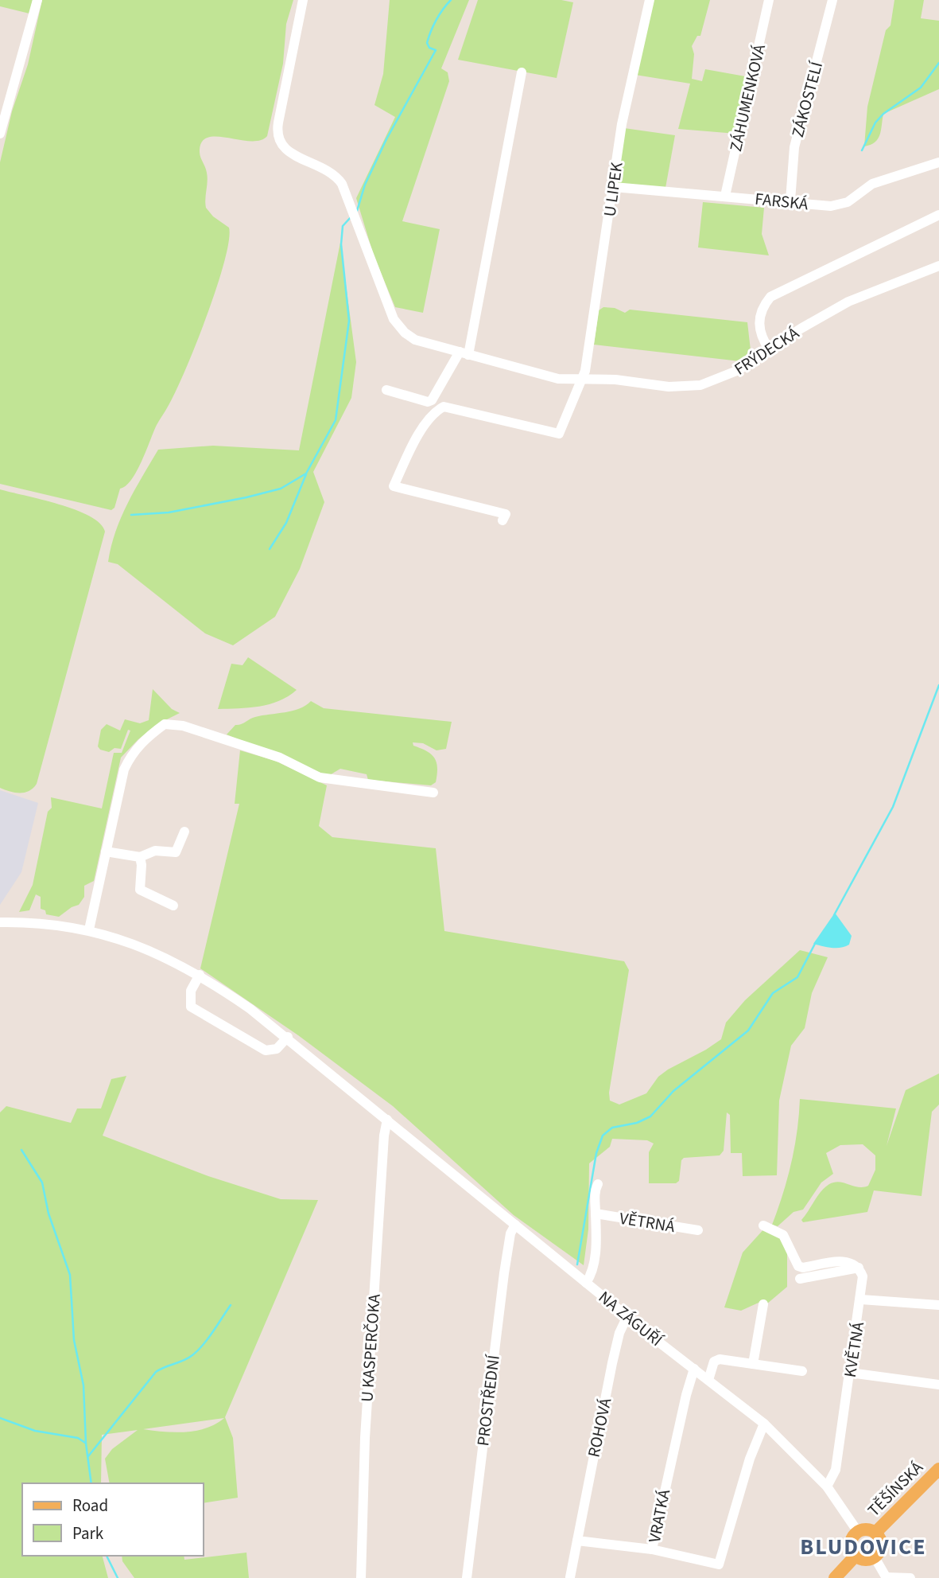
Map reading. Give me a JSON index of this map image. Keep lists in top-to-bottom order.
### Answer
{
  "streets": {
    "main road": ["TĚŠÍNSKÁ"],
    "street": [
      "ZÁHUMENKOVÁ",
      "ZÁKOSTELÍ",
      "U LIPEK",
      "FARSKÁ",
      "FRÝDECKÁ",
      "VĚTRNÁ",
      "NA ZÁGUŘÍ",
      "U KASPERČOKA",
      "KVĚTNÁ",
      "PROSTŘEDNÍ",
      "ROHOVÁ",
      "VRATKÁ"
    ]
  },
  "crossings": [
    ["ZÁHUMENKOVÁ", "FARSKÁ"],
    ["ZÁKOSTELÍ", "FARSKÁ"],
    ["U LIPEK", "FARSKÁ"],
    ["U LIPEK", "FRÝDECKÁ"],
    ["VĚTRNÁ", "NA ZÁGUŘÍ"],
    ["NA ZÁGUŘÍ", "U KASPERČOKA"],
    ["NA ZÁGUŘÍ", "KVĚTNÁ"],
    ["NA ZÁGUŘÍ", "PROSTŘEDNÍ"],
    ["NA ZÁGUŘÍ", "ROHOVÁ"],
    ["NA ZÁGUŘÍ", "TĚŠÍNSKÁ"],
    ["NA ZÁGUŘÍ", "VRATKÁ"]
  ],
  "districts": ["BLUDOVICE"],
  "legend": ["Road", "Park"]
}
